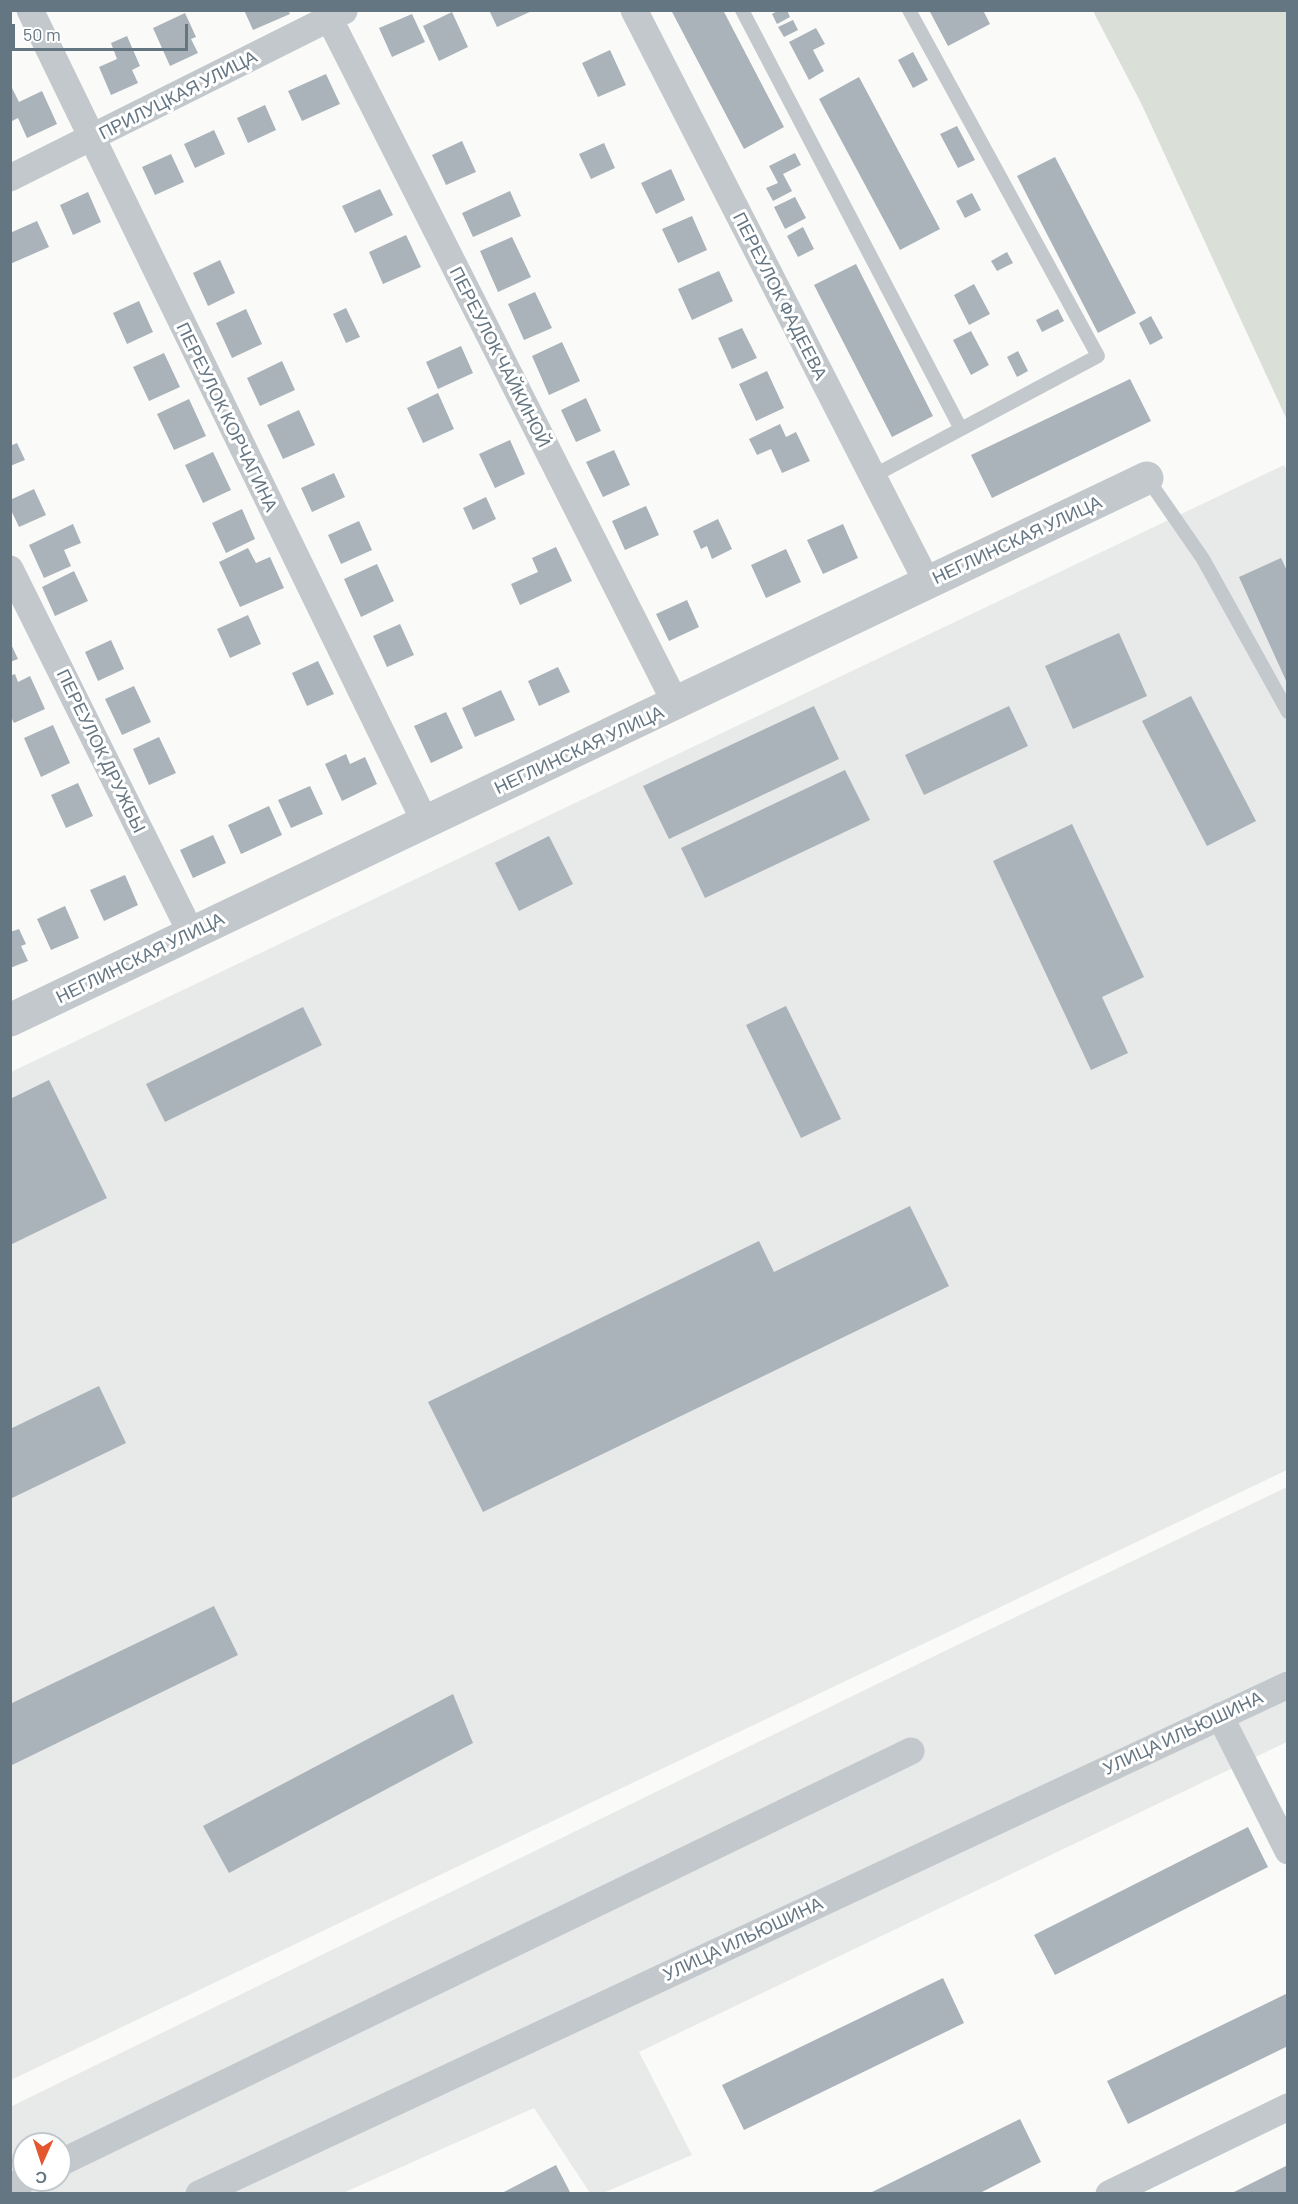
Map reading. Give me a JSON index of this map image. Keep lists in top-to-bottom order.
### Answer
{
  "streets": {
    "street": [
      "ПРИЛУЦКАЯ УЛИЦА",
      "ПЕРЕУЛОК ФАДЕЕВА",
      "ПЕРЕУЛОК ЧАЙКИНОЙ",
      "ПЕРЕУЛОК КОРЧАГИНА",
      "НЕГЛИНСКАЯ УЛИЦА",
      "ПЕРЕУЛОК ДРУЖБЫ",
      "УЛИЦА ИЛЬЮШИНА"
    ]
  },
  "crossings": [
    ["ПРИЛУЦКАЯ УЛИЦА", "ПЕРЕУЛОК ЧАЙКИНОЙ"],
    ["ПРИЛУЦКАЯ УЛИЦА", "ПЕРЕУЛОК КОРЧАГИНА"],
    ["ПЕРЕУЛОК ФАДЕЕВА", "НЕГЛИНСКАЯ УЛИЦА"],
    ["ПЕРЕУЛОК ЧАЙКИНОЙ", "НЕГЛИНСКАЯ УЛИЦА"],
    ["ПЕРЕУЛОК КОРЧАГИНА", "НЕГЛИНСКАЯ УЛИЦА"],
    ["НЕГЛИНСКАЯ УЛИЦА", "ПЕРЕУЛОК ДРУЖБЫ"]
  ],
  "scale_bar": "50 m",
  "north": "bottom"
}
